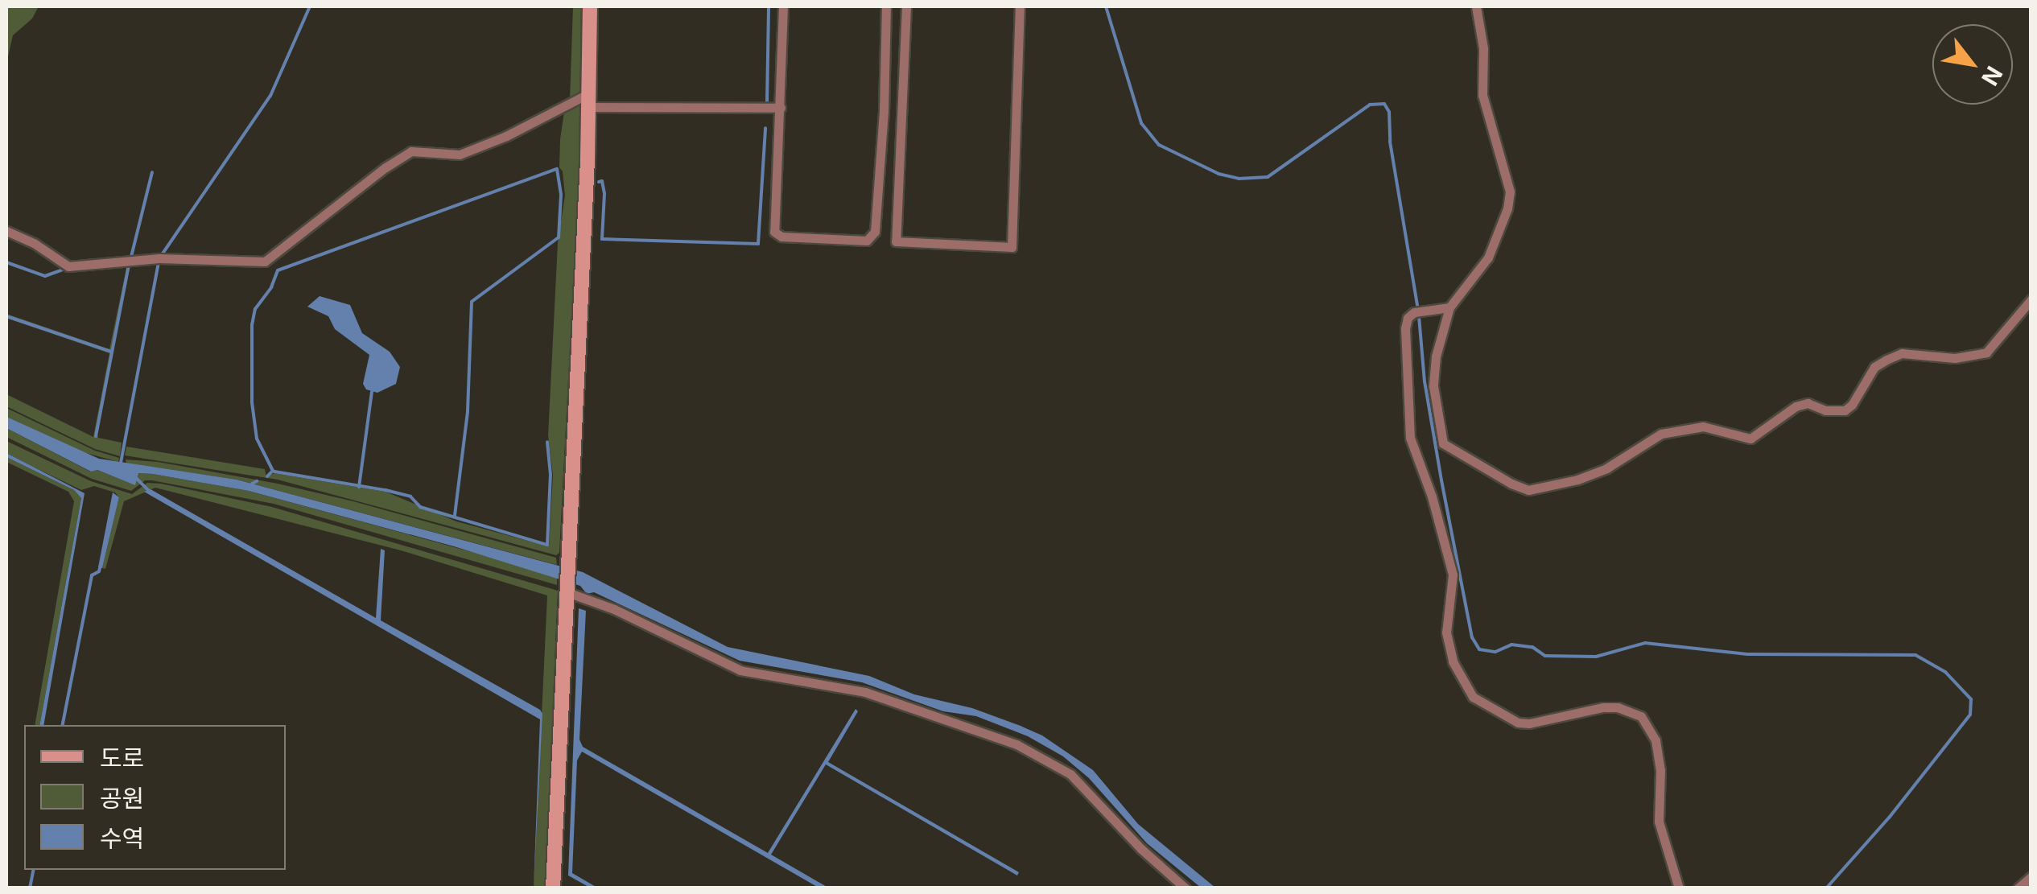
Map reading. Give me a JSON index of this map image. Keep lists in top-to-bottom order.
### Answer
{
  "legend": ["도로", "공원", "수역"],
  "north": "bottom right"
}
